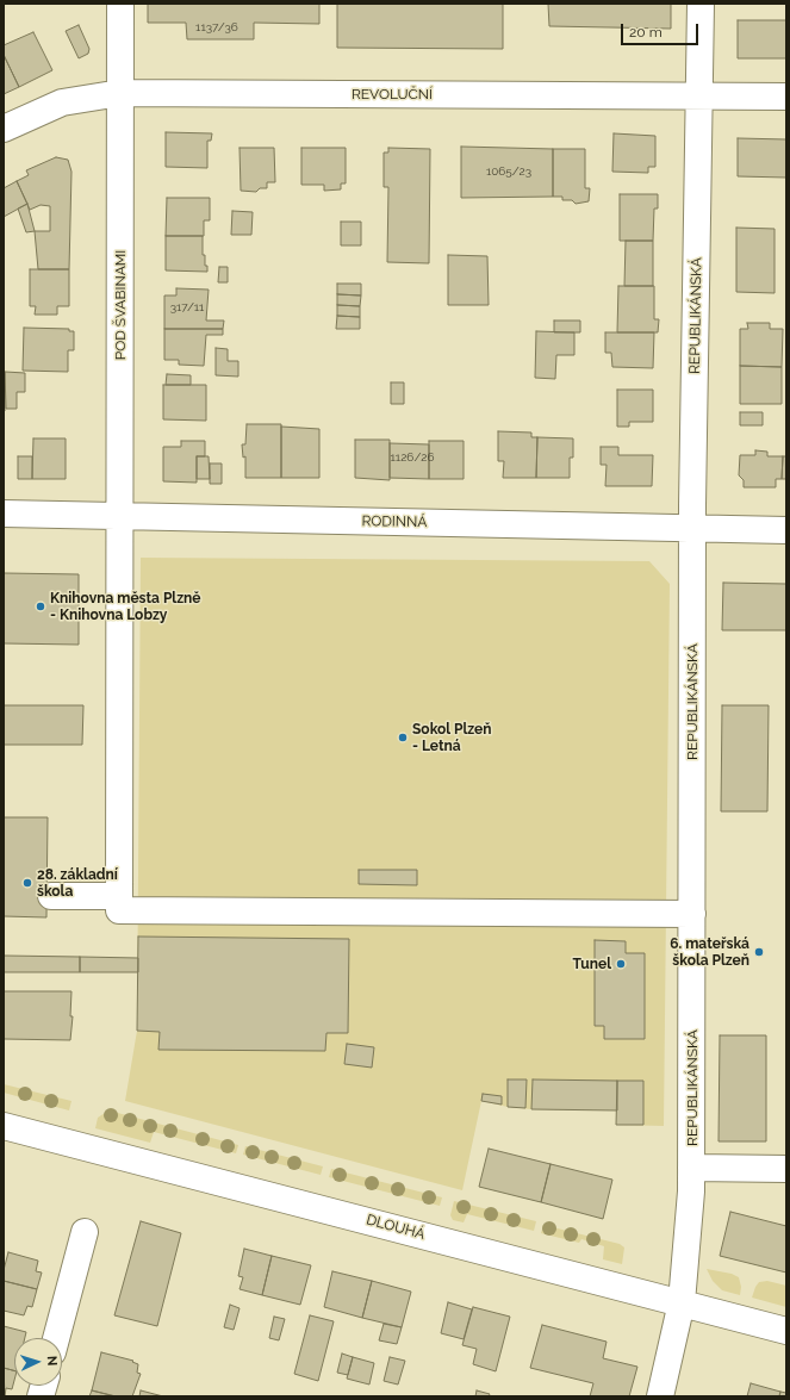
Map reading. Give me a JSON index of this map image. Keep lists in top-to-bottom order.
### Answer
{
  "streets": {
    "street": [
      "REVOLUČNÍ",
      "POD ŠVABINAMI",
      "REPUBLIKÁNSKÁ",
      "RODINNÁ",
      "DLOUHÁ"
    ]
  },
  "crossings": [
    ["REVOLUČNÍ", "POD ŠVABINAMI"],
    ["REVOLUČNÍ", "REPUBLIKÁNSKÁ"],
    ["POD ŠVABINAMI", "RODINNÁ"],
    ["REPUBLIKÁNSKÁ", "RODINNÁ"],
    ["REPUBLIKÁNSKÁ", "DLOUHÁ"]
  ],
  "places": [
    "Knihovna města Plzně - Knihovna Lobzy",
    "Sokol Plzeň - Letná",
    "28. základní škola",
    "6. mateřská škola Plzeň",
    "Tunel"
  ],
  "house_numbers": [
    "1137/36",
    "1065/23",
    "317/11",
    "1126/26"
  ],
  "scale_bar": "20 m",
  "north": "right"
}
